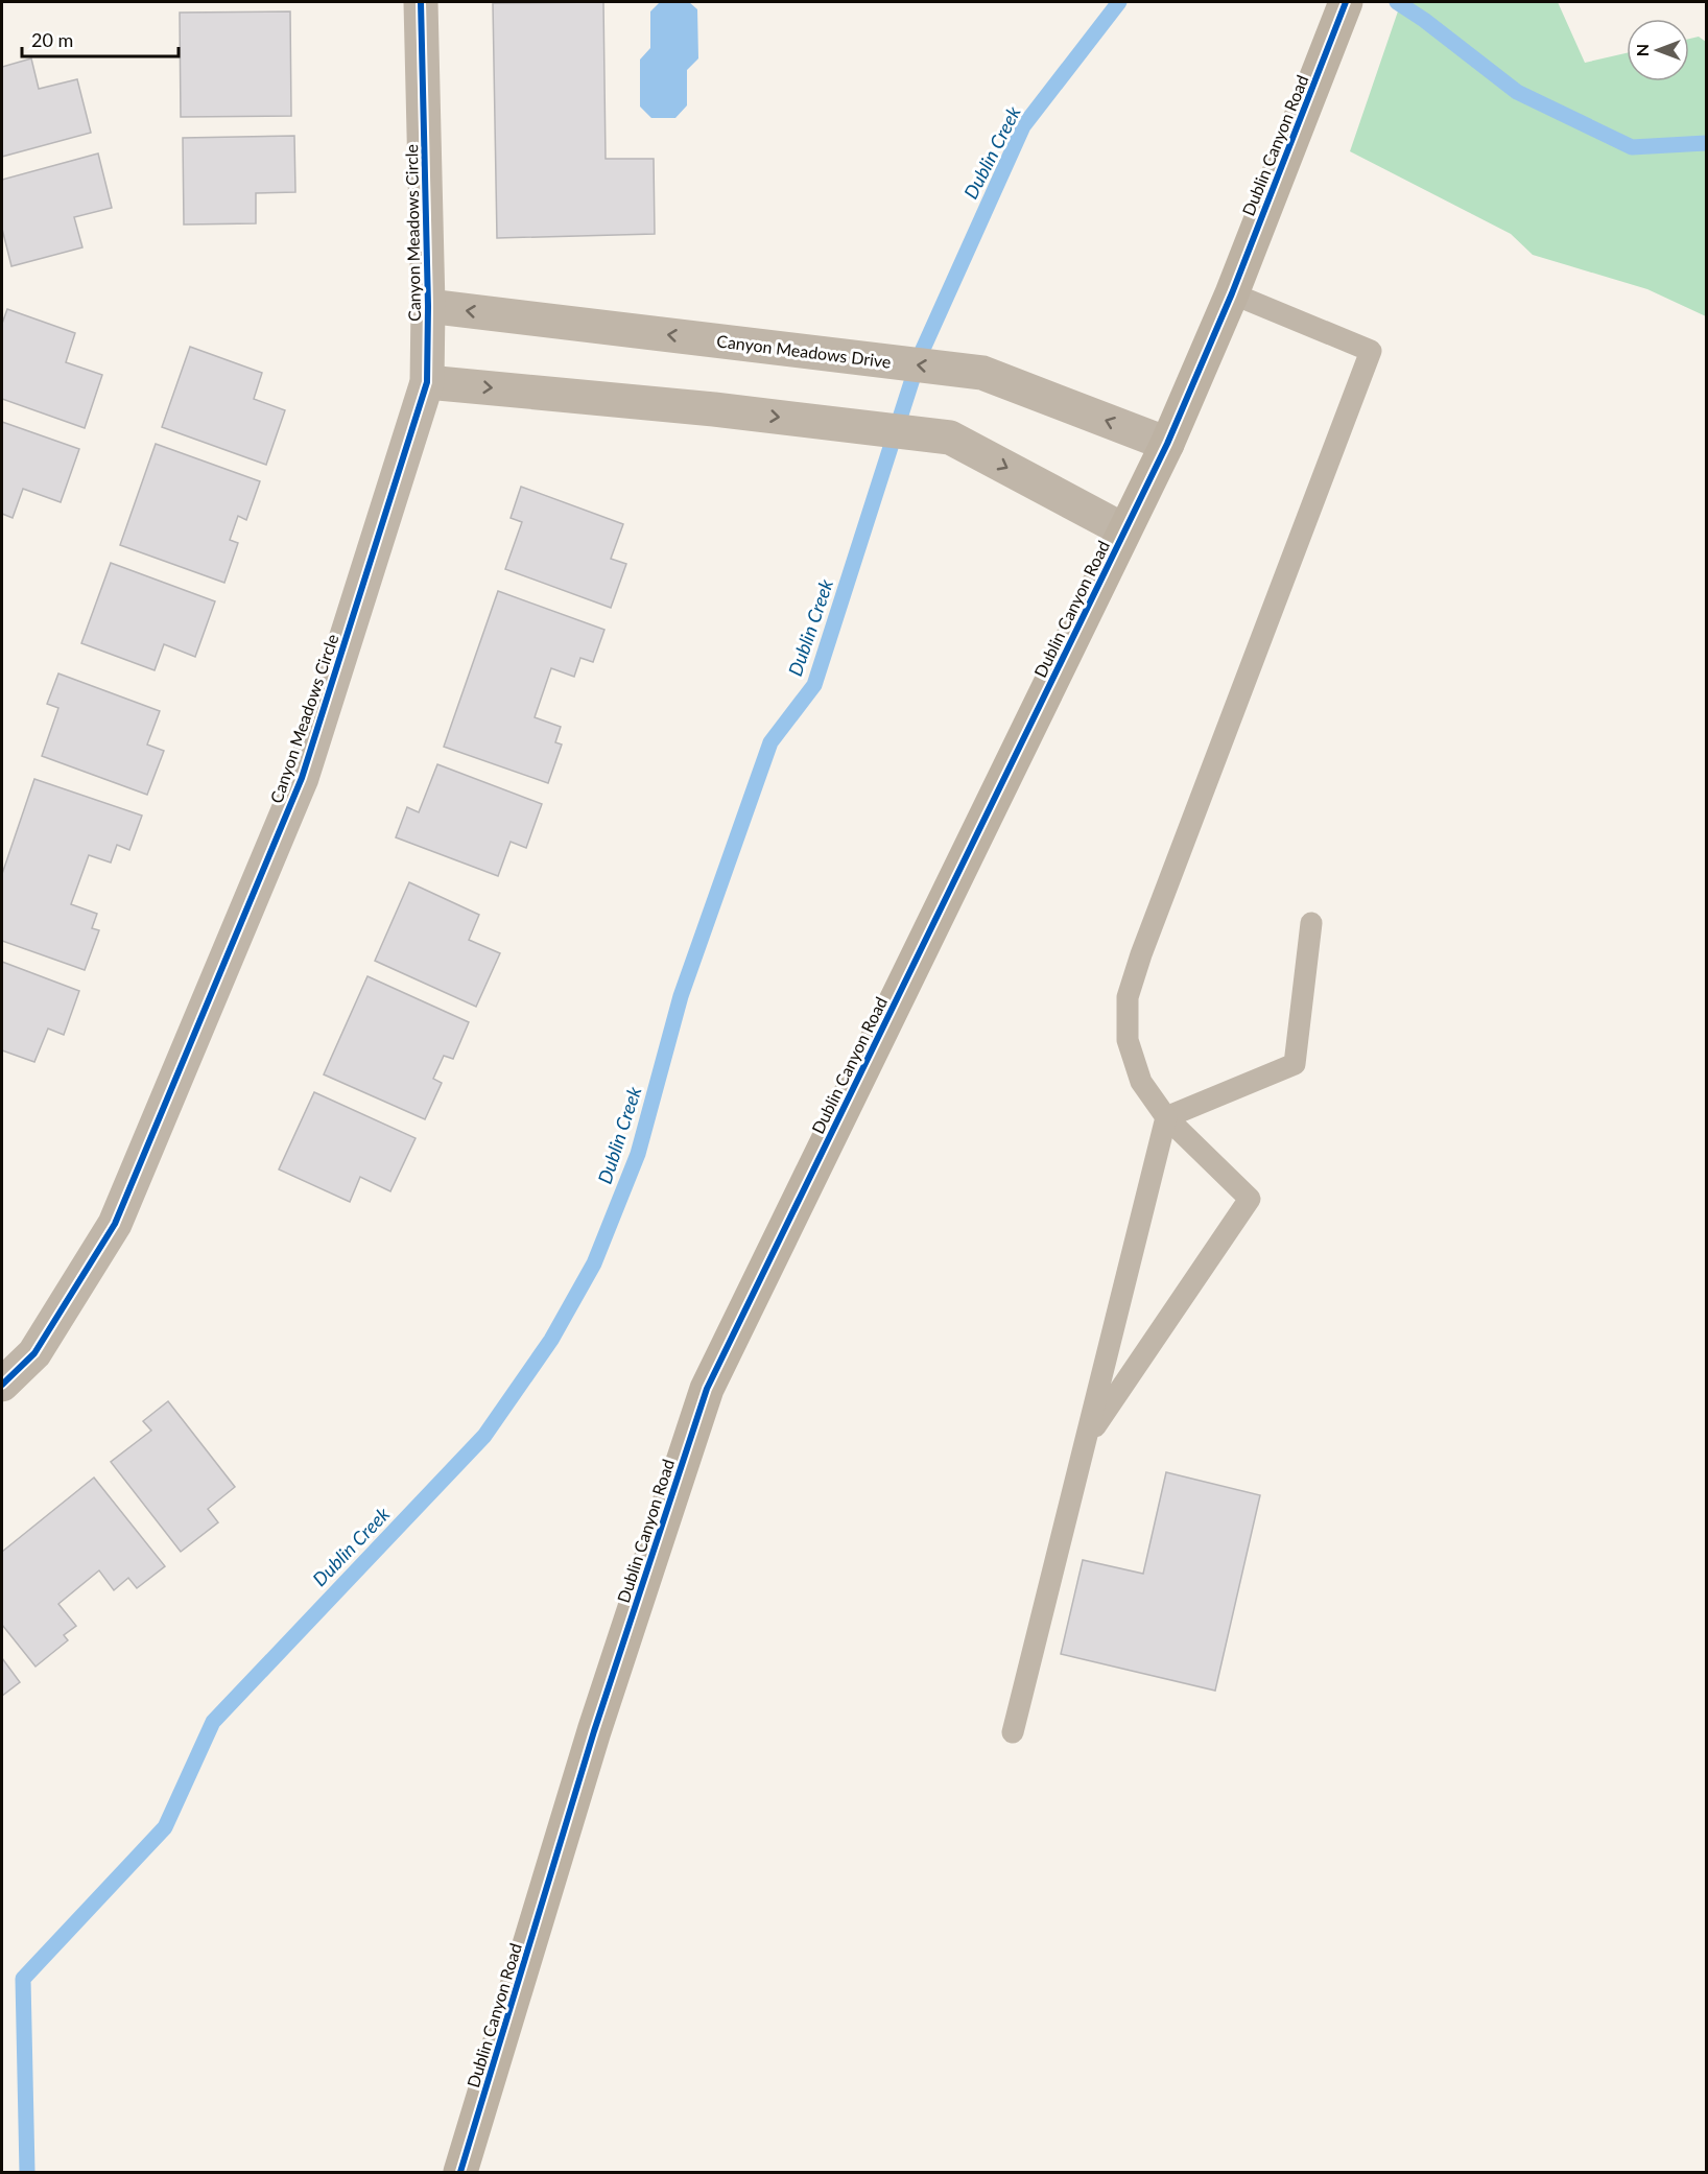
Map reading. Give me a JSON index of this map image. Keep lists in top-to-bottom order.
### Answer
{
  "streets": {
    "main road": ["Dublin Canyon Road"],
    "street": ["Canyon Meadows Circle", "Canyon Meadows Drive"]
  },
  "crossings": [
    ["Dublin Canyon Road", "Canyon Meadows Drive"],
    ["Canyon Meadows Circle", "Canyon Meadows Drive"]
  ],
  "water": ["Dublin Creek"],
  "scale_bar": "20 m",
  "north": "left"
}
